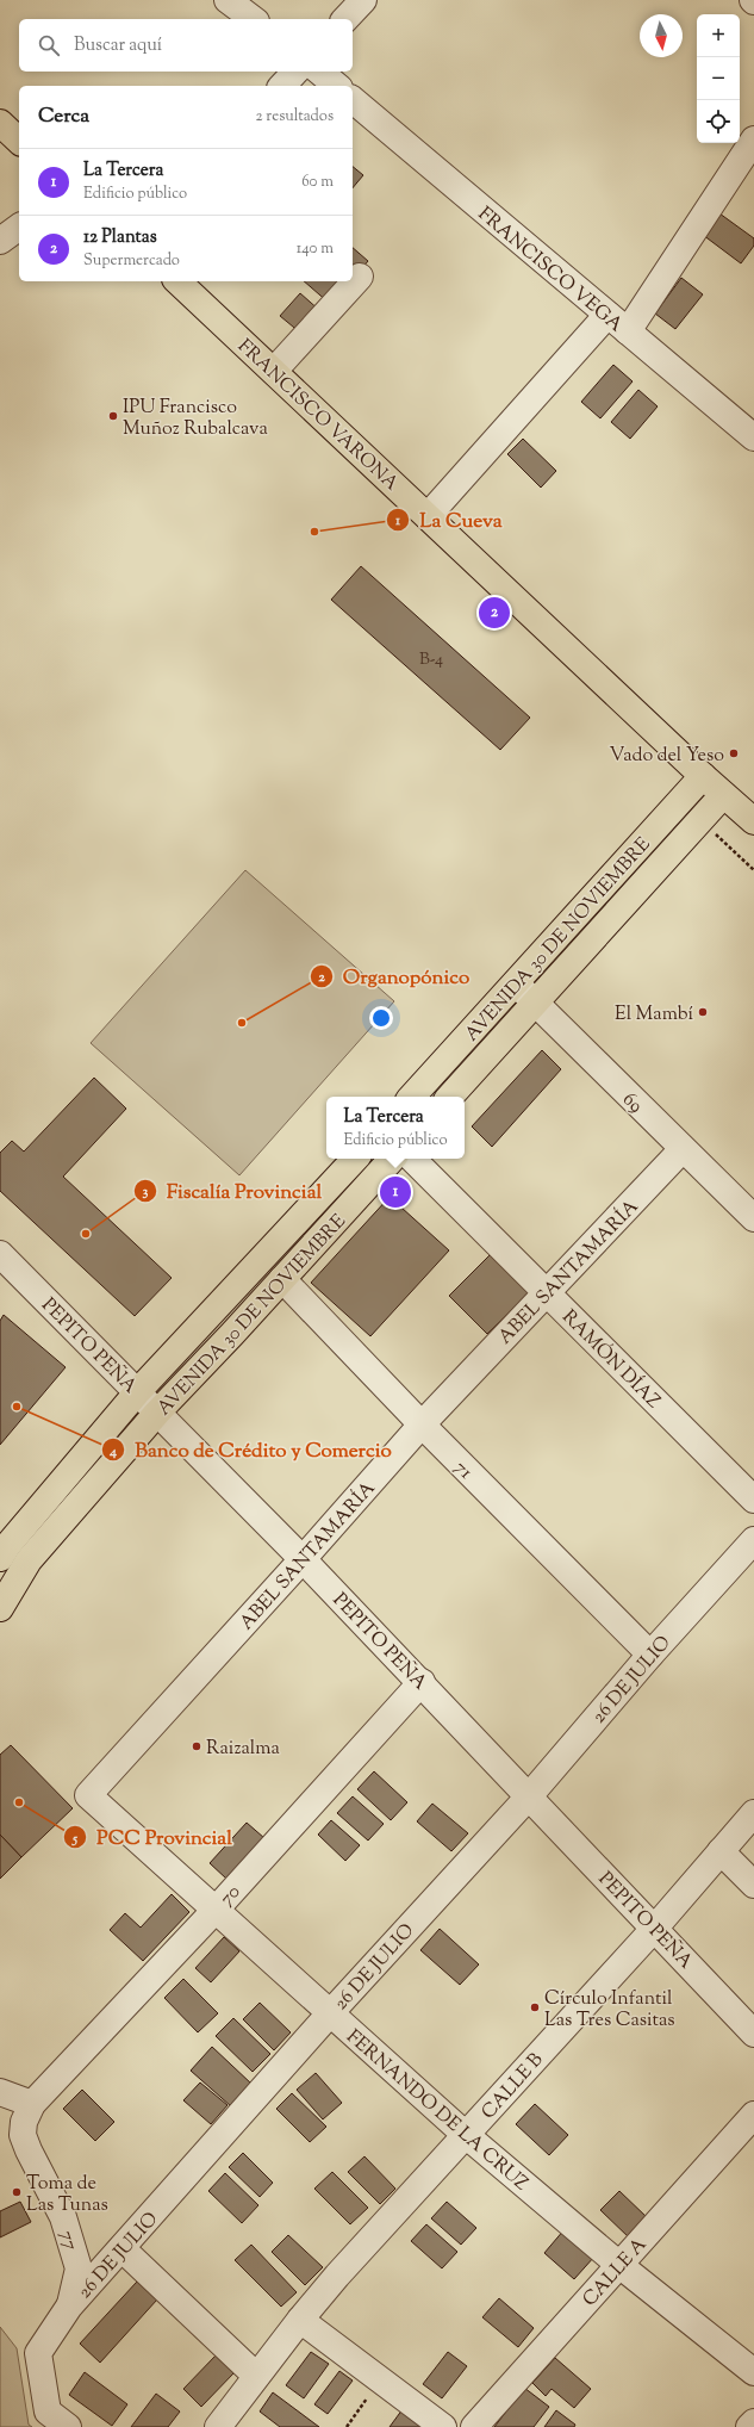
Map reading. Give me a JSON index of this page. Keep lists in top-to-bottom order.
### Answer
{
  "streets": {
    "main road": ["FRANCISCO VARONA", "AVENIDA 30 DE NOVIEMBRE"],
    "street": [
      "FRANCISCO VEGA",
      "69",
      "ABEL SANTAMARÍA",
      "PEPITO PEÑA",
      "RAMÓN DÍAZ",
      "71",
      "26 DE JULIO",
      "70",
      "CALLE B",
      "FERNANDO DE LA CRUZ",
      "77",
      "CALLE A"
    ]
  },
  "crossings": [
    ["FRANCISCO VARONA", "AVENIDA 30 DE NOVIEMBRE"],
    ["AVENIDA 30 DE NOVIEMBRE", "69"],
    ["AVENIDA 30 DE NOVIEMBRE", "PEPITO PEÑA"],
    ["AVENIDA 30 DE NOVIEMBRE", "71"],
    ["69", "ABEL SANTAMARÍA"],
    ["ABEL SANTAMARÍA", "PEPITO PEÑA"],
    ["ABEL SANTAMARÍA", "RAMÓN DÍAZ"],
    ["ABEL SANTAMARÍA", "71"],
    ["ABEL SANTAMARÍA", "FERNANDO DE LA CRUZ"],
    ["PEPITO PEÑA", "26 DE JULIO"],
    ["PEPITO PEÑA", "70"],
    ["PEPITO PEÑA", "CALLE B"],
    ["71", "26 DE JULIO"],
    ["26 DE JULIO", "FERNANDO DE LA CRUZ"],
    ["26 DE JULIO", "77"],
    ["70", "FERNANDO DE LA CRUZ"],
    ["70", "77"],
    ["CALLE B", "FERNANDO DE LA CRUZ"],
    ["FERNANDO DE LA CRUZ", "CALLE A"]
  ],
  "places": [
    "IPU Francisco Muñoz Rubalcava",
    "La Cueva",
    "Vado del Yeso",
    "El Mambí",
    "Organopónico",
    "Fiscalía Provincial",
    "Banco de Crédito y Comercio",
    "Raizalma",
    "PCC Provincial",
    "Círculo Infantil Las Tres Casitas",
    "Toma de Las Tunas"
  ],
  "house_numbers": ["B-4"],
  "north": "bottom",
  "page": {
    "map_buttons": ["+", "−"],
    "search": "Buscar aquí",
    "heading": ["Cerca", "2 resultados"],
    "list": [
      {
        "mark": "1",
        "name": "La Tercera",
        "note": "Edificio público",
        "value": "60 m"
      },
      {
        "mark": "2",
        "name": "12 Plantas",
        "note": "Supermercado",
        "value": "140 m"
      }
    ],
    "pins": ["2", "1"],
    "popup": ["La Tercera", "Edificio público"]
  }
}
